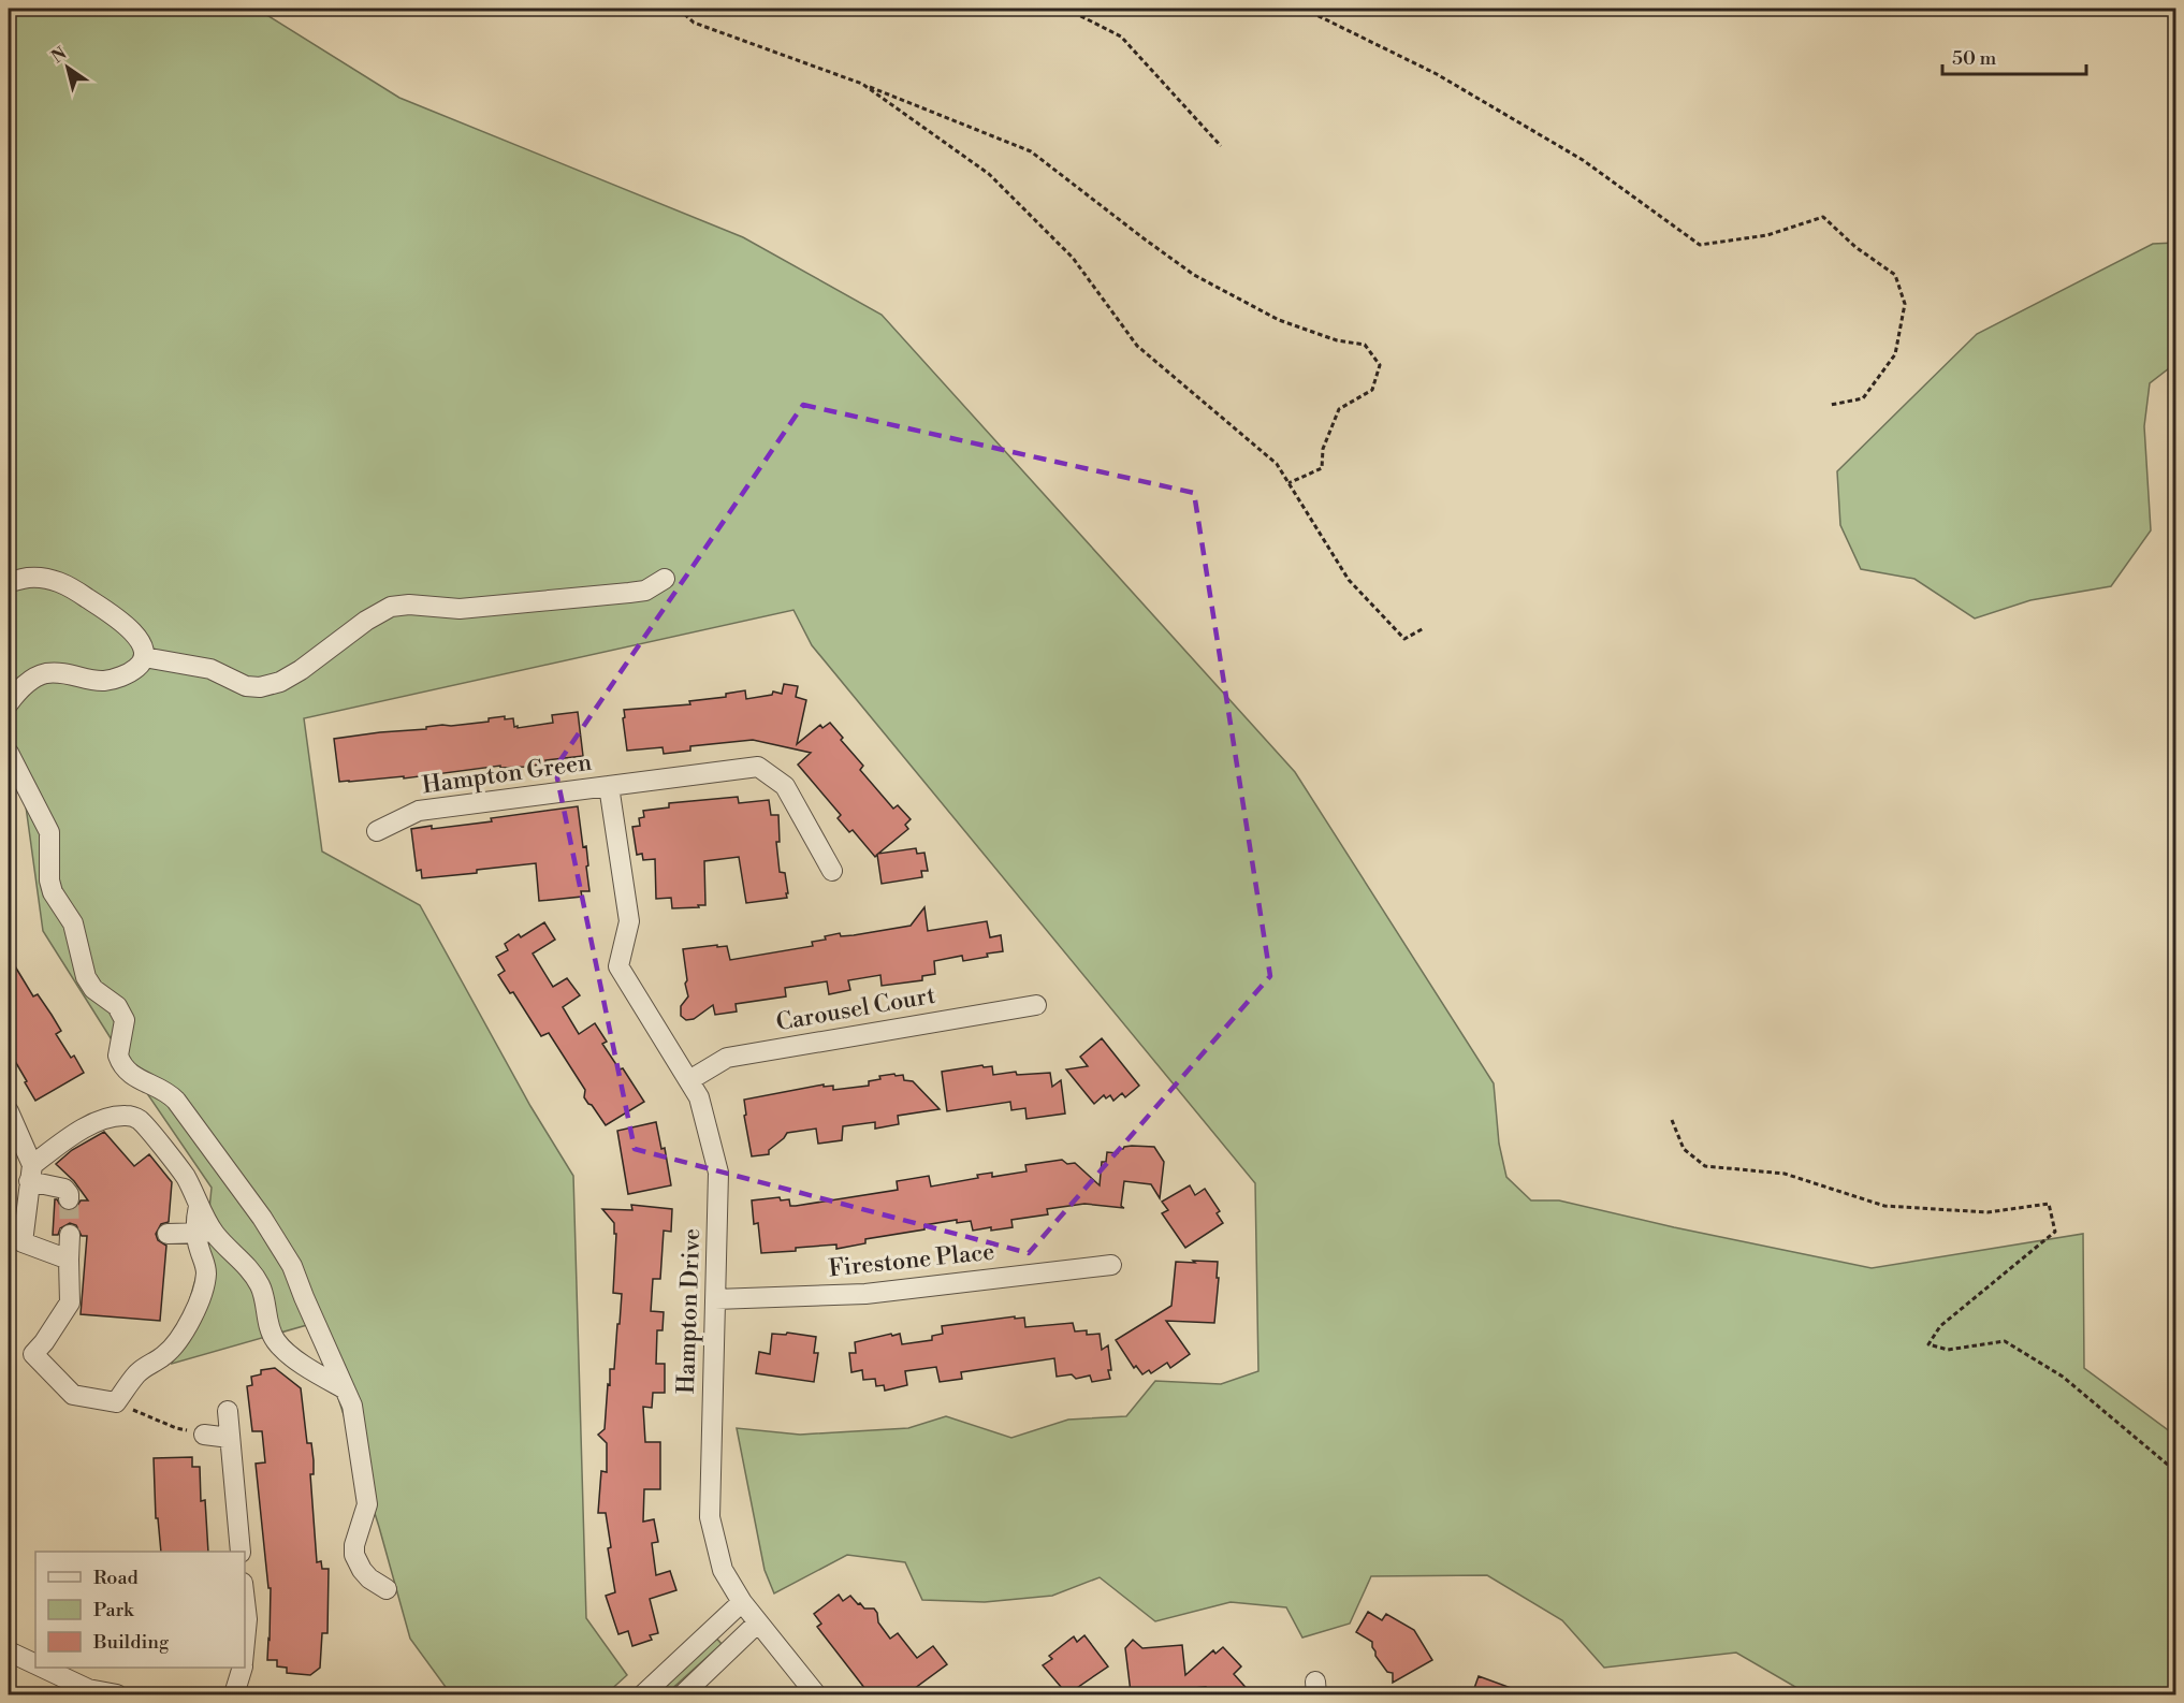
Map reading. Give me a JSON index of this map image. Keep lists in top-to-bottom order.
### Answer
{
  "streets": {
    "street": [
      "Hampton Green",
      "Carousel Court",
      "Firestone Place",
      "Hampton Drive"
    ]
  },
  "crossings": [
    ["Hampton Green", "Hampton Drive"],
    ["Carousel Court", "Hampton Drive"],
    ["Firestone Place", "Hampton Drive"]
  ],
  "legend": ["Road", "Park", "Building"],
  "scale_bar": "50 m",
  "north": "top left"
}
